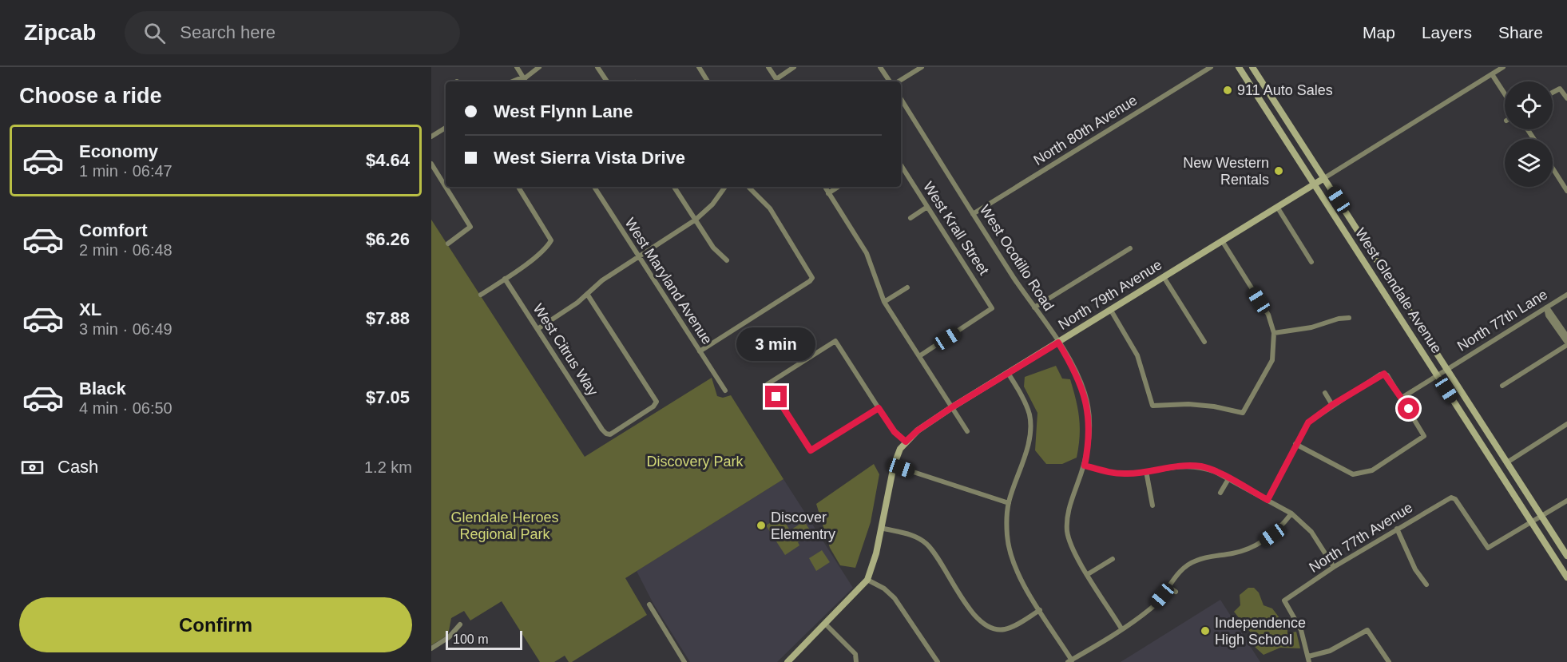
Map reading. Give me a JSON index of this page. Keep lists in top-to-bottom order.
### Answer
{
  "streets": {
    "main road": ["West Glendale Avenue", "North 79th Avenue"],
    "street": [
      "North 80th Avenue",
      "West Krall Street",
      "West Ocotillo Road",
      "West Maryland Avenue",
      "North 77th Lane",
      "West Citrus Way",
      "North 77th Avenue"
    ]
  },
  "crossings": [
    ["North 80th Avenue", "West Ocotillo Road"],
    ["West Ocotillo Road", "North 79th Avenue"],
    ["West Glendale Avenue", "North 79th Avenue"],
    ["West Glendale Avenue", "North 77th Lane"],
    ["West Glendale Avenue", "North 77th Avenue"]
  ],
  "parks": ["Discovery Park", "Glendale Heroes Regional Park"],
  "places": [
    "911 Auto Sales",
    "New Western Rentals",
    "Discover Elementry",
    "Independence High School"
  ],
  "scale_bar": "100 m",
  "page": {
    "header": "Zipcab",
    "search": "Search here",
    "nav": ["Map", "Layers", "Share"],
    "heading": "Choose a ride",
    "banner": ["West Flynn Lane", "West Sierra Vista Drive"],
    "list": [
      {
        "name": "Economy",
        "note": "1 min · 06:47",
        "value": "$4.64"
      },
      {
        "name": "Comfort",
        "note": "2 min · 06:48",
        "value": "$6.26"
      },
      {
        "name": "XL",
        "note": "3 min · 06:49",
        "value": "$7.88"
      },
      {
        "name": "Black",
        "note": "4 min · 06:50",
        "value": "$7.05"
      }
    ],
    "bubble": "3 min",
    "pay": ["Cash", "1.2 km"],
    "buttons": "Confirm",
    "scale": "100 m"
  }
}
